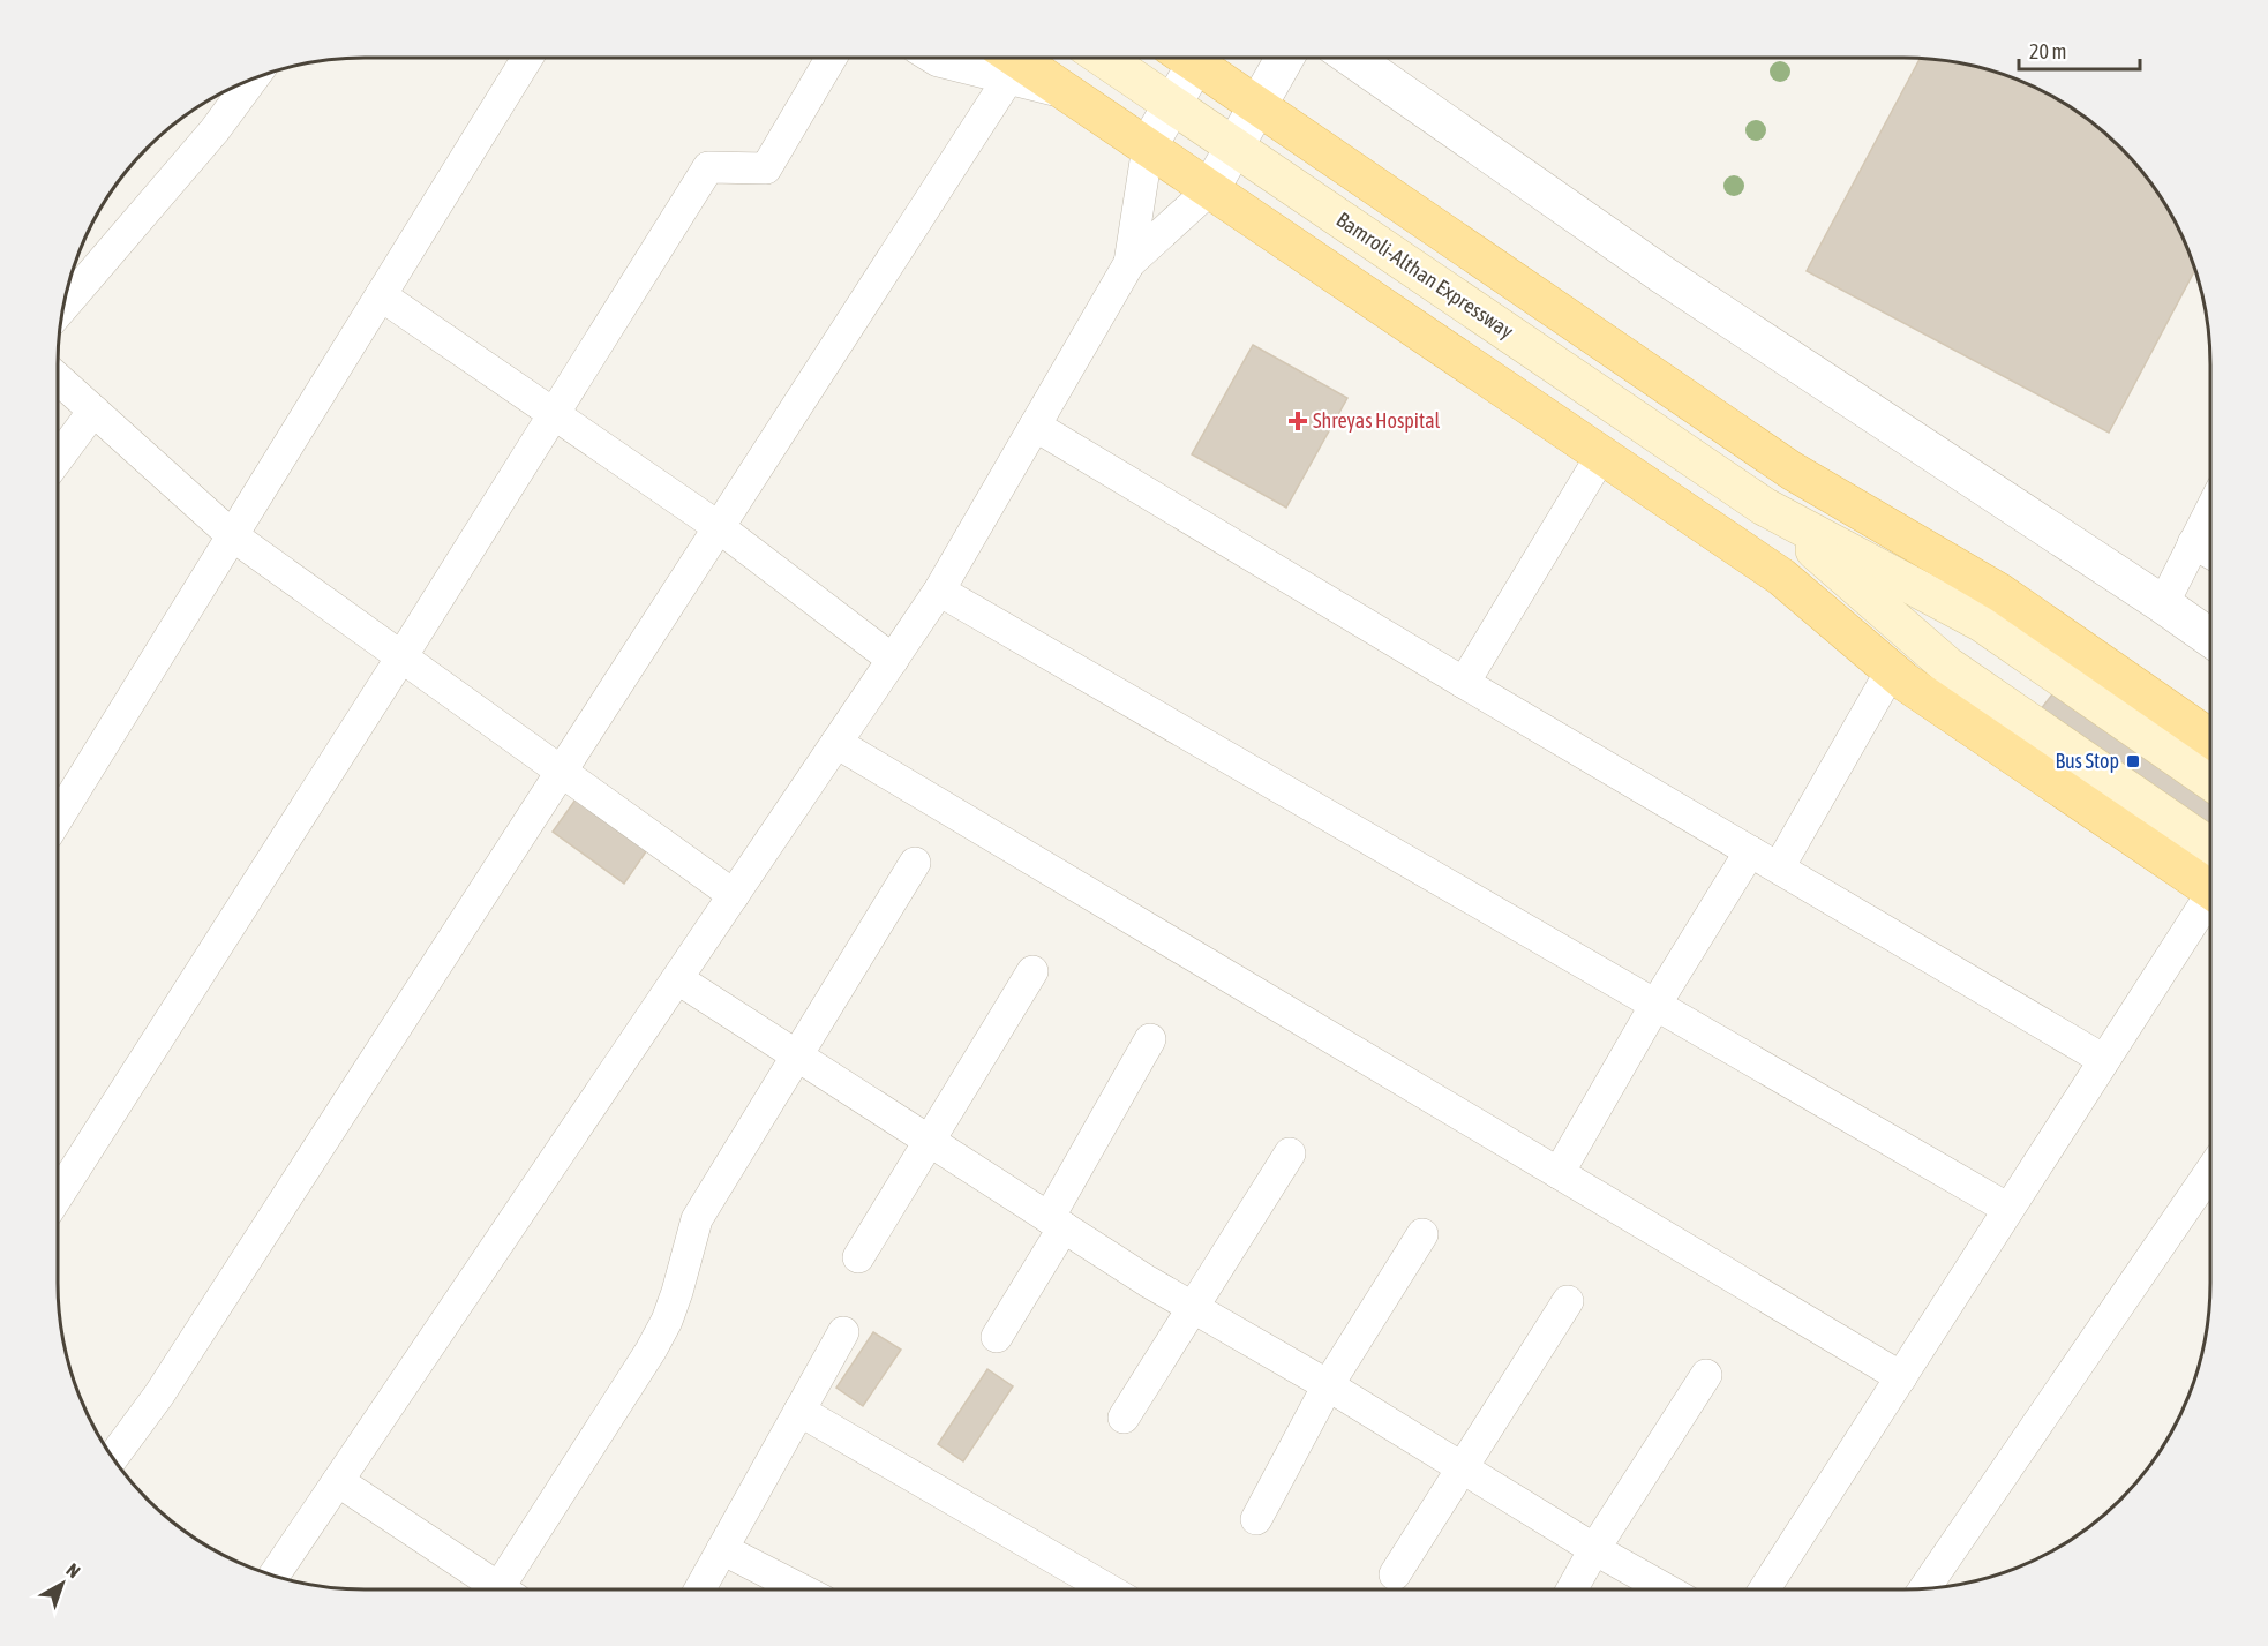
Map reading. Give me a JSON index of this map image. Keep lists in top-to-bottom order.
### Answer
{
  "streets": {
    "main road": ["Bamroli-Althan Expressway"]
  },
  "places": {
    "health": ["Shreyas Hospital"],
    "transit": ["Bus Stop"]
  },
  "scale_bar": "20 m",
  "north": "top right"
}
